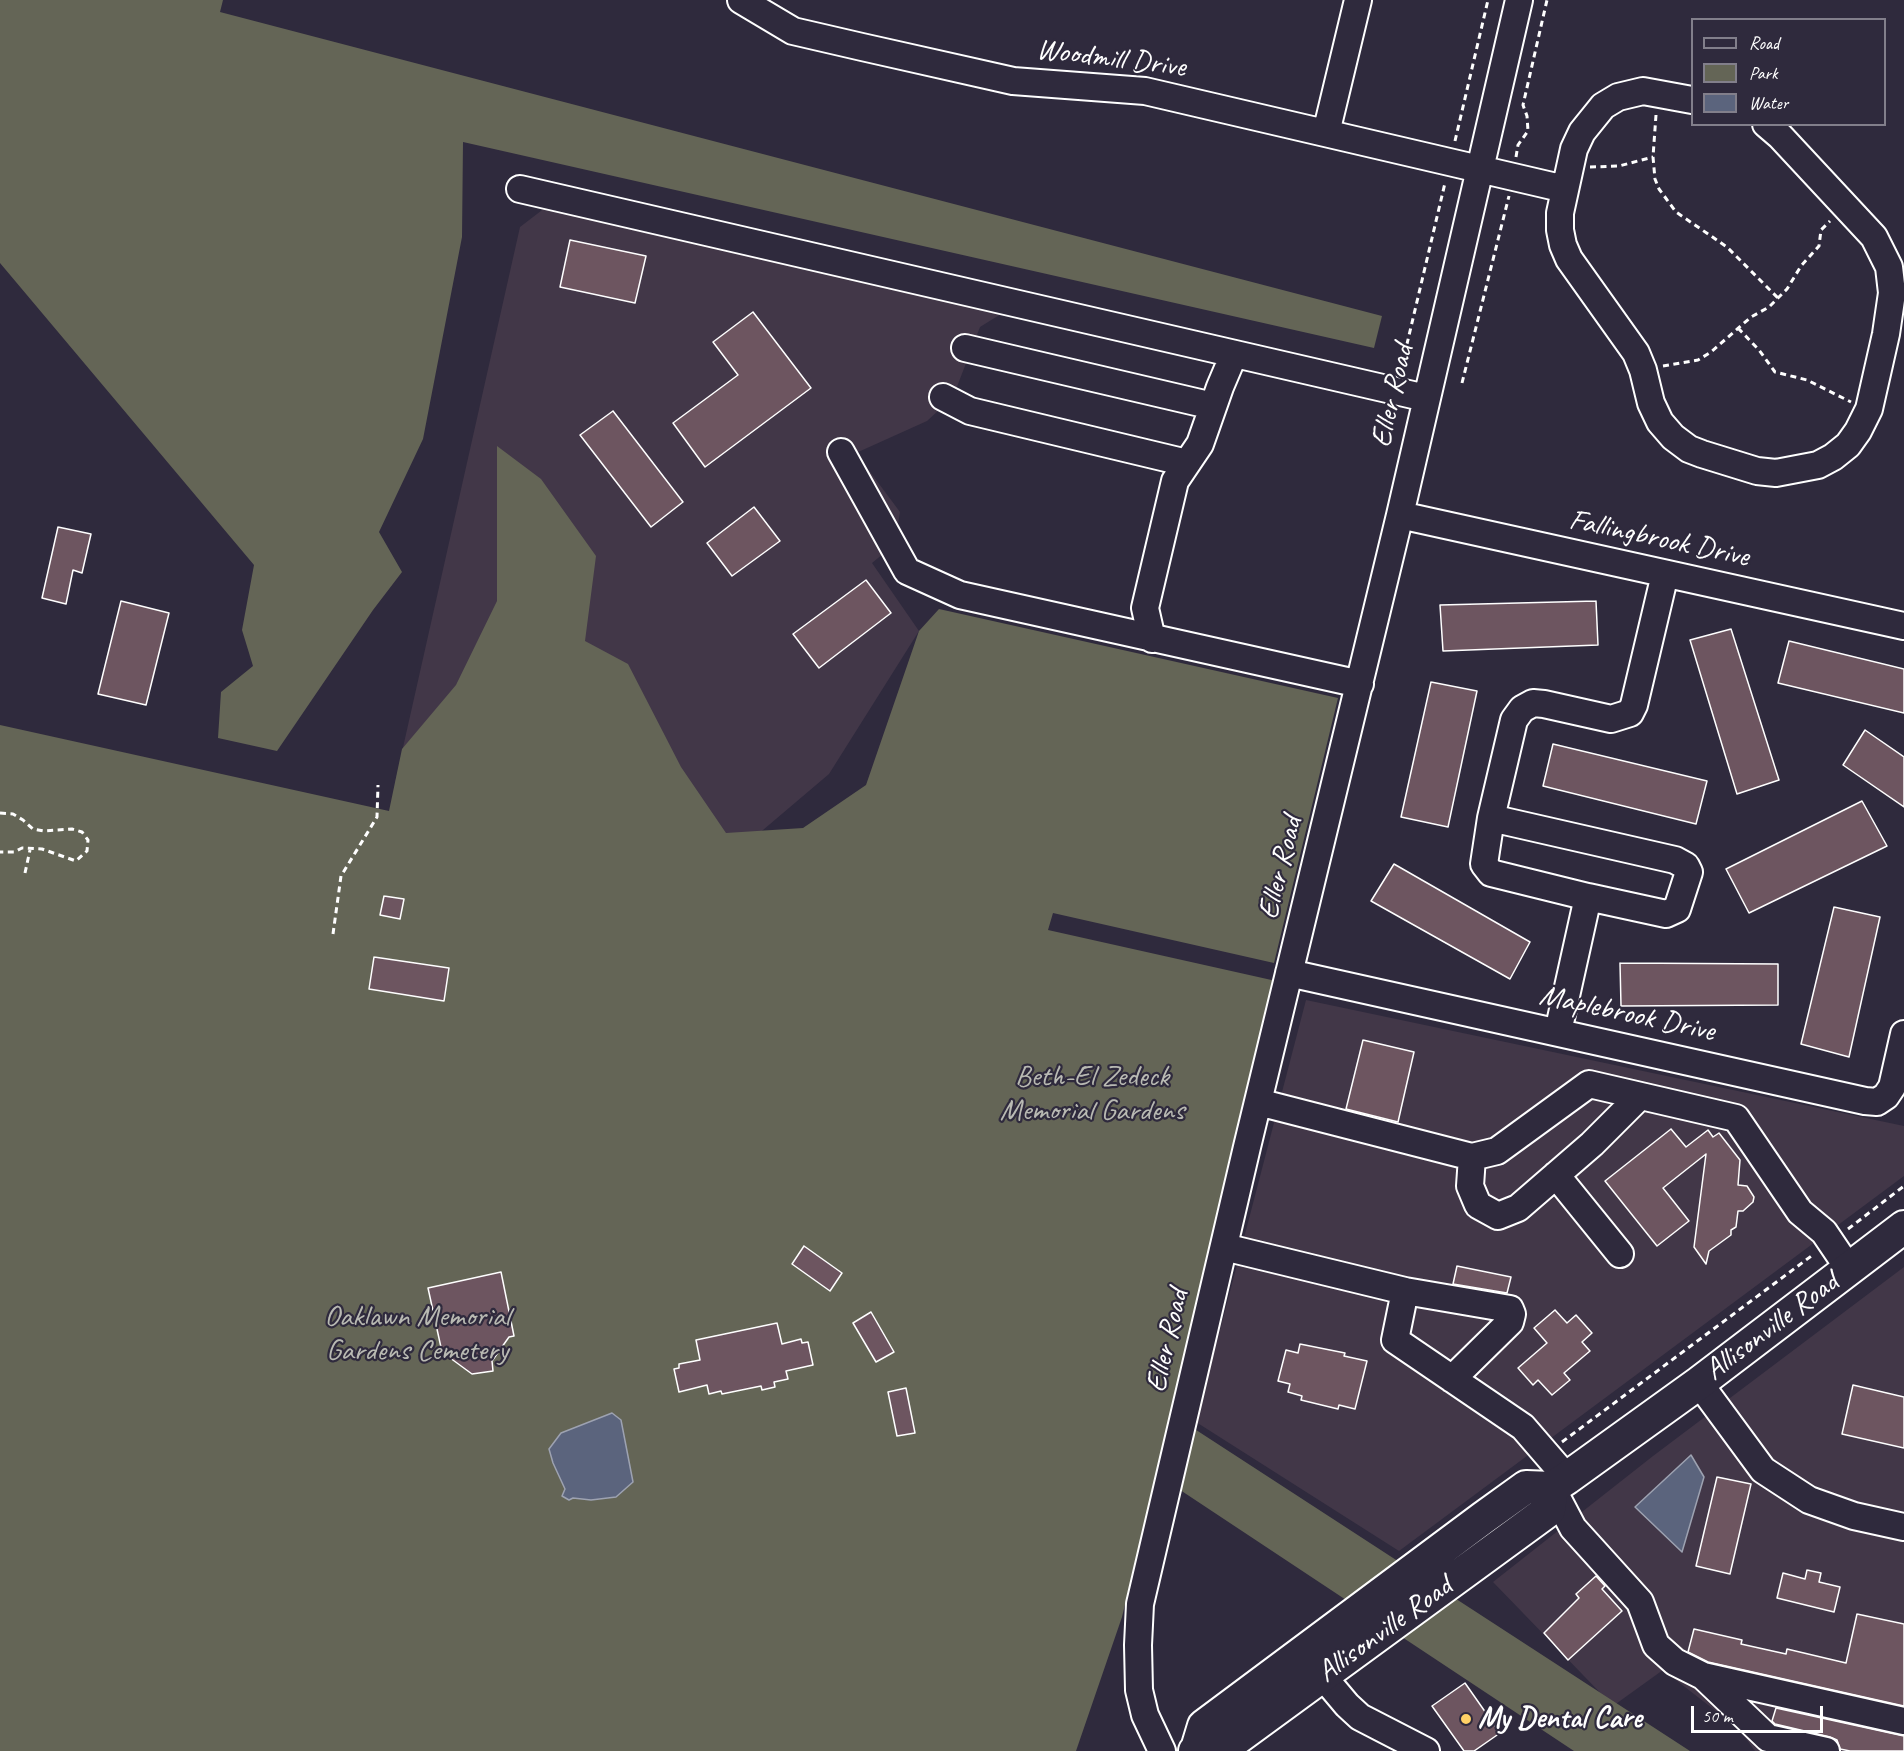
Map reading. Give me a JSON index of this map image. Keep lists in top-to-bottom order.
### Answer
{
  "streets": {
    "main road": ["Allisonville Road"],
    "street": [
      "Woodmill Drive",
      "Eller Road",
      "Fallingbrook Drive",
      "Maplebrook Drive"
    ]
  },
  "crossings": [
    ["Woodmill Drive", "Eller Road"],
    ["Eller Road", "Fallingbrook Drive"],
    ["Eller Road", "Maplebrook Drive"]
  ],
  "parks": ["Beth-El Zedeck Memorial Gardens", "Oaklawn Memorial Gardens Cemetery"],
  "places": ["My Dental Care"],
  "legend": ["Road", "Park", "Water"],
  "scale_bar": "50 m"
}
